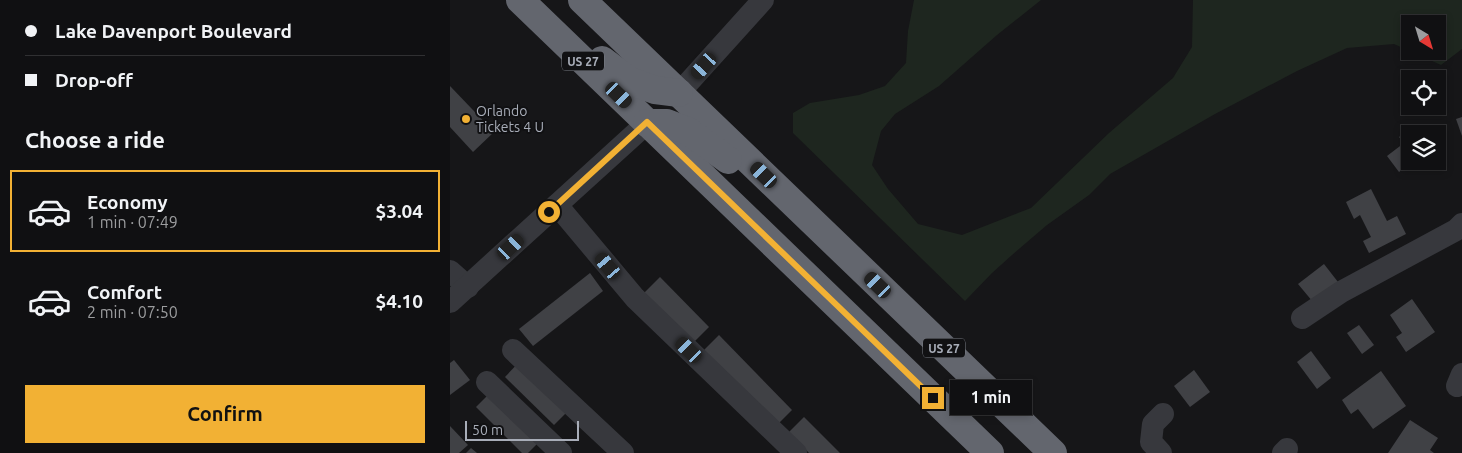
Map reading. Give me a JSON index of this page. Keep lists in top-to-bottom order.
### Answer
{
  "streets": {
    "highway": ["US 27"]
  },
  "places": ["Orlando Tickets 4 U"],
  "scale_bar": "50 m",
  "north": "bottom right",
  "page": {
    "banner": ["Lake Davenport Boulevard", "Drop-off"],
    "heading": "Choose a ride",
    "list": [
      {
        "name": "Economy",
        "note": "1 min · 07:49",
        "value": "$3.04"
      },
      {
        "name": "Comfort",
        "note": "2 min · 07:50",
        "value": "$4.10"
      }
    ],
    "buttons": "Confirm",
    "bubble": "1 min",
    "scale": "50 m"
  }
}
